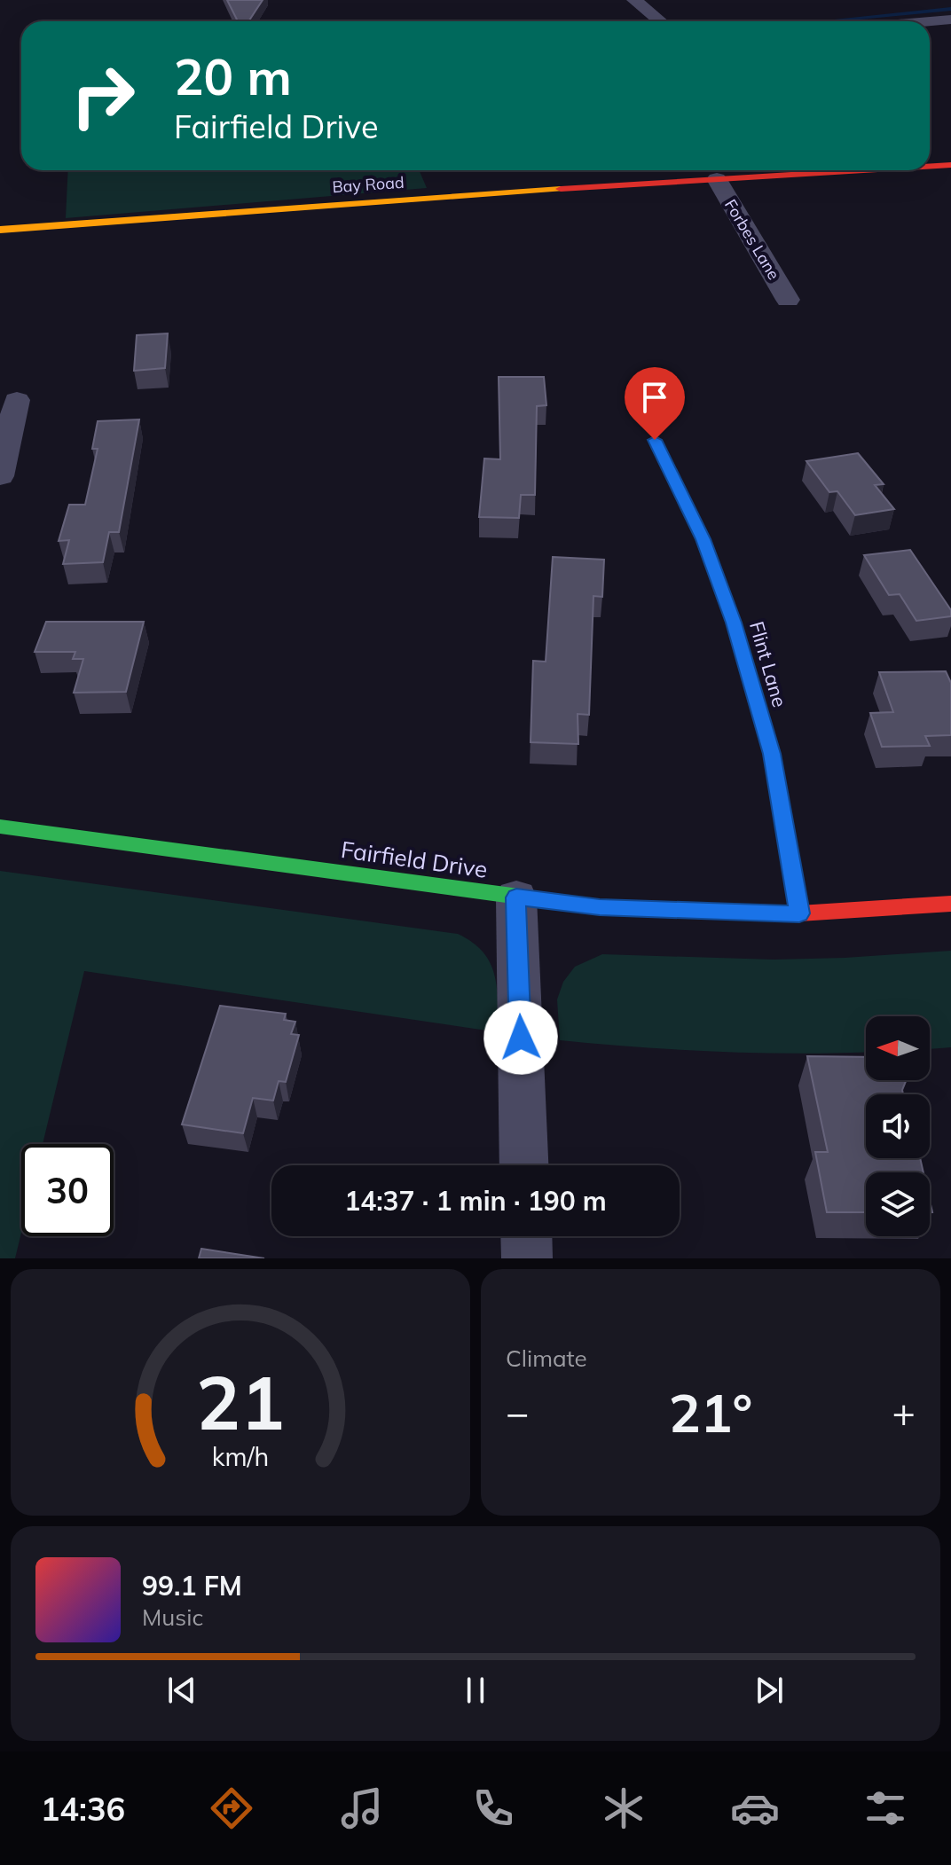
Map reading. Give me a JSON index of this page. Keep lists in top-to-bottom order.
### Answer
{
  "streets": {
    "main road": ["Bay Road", "Flint Lane", "Fairfield Drive"],
    "street": ["Forbes Lane"]
  },
  "crossings": [
    ["Bay Road", "Forbes Lane"],
    ["Flint Lane", "Fairfield Drive"]
  ],
  "north": "left",
  "page": {
    "turn": ["20 m", "Fairfield Drive"],
    "limit": "30",
    "trip": "14:37 · 1 min · 190 m",
    "tile": "Climate",
    "heat": ["−", "21°", "+"],
    "song": ["99.1 FM", "Music"],
    "tabs": "14:36",
    "gauge": ["21", "km/h"]
  }
}
